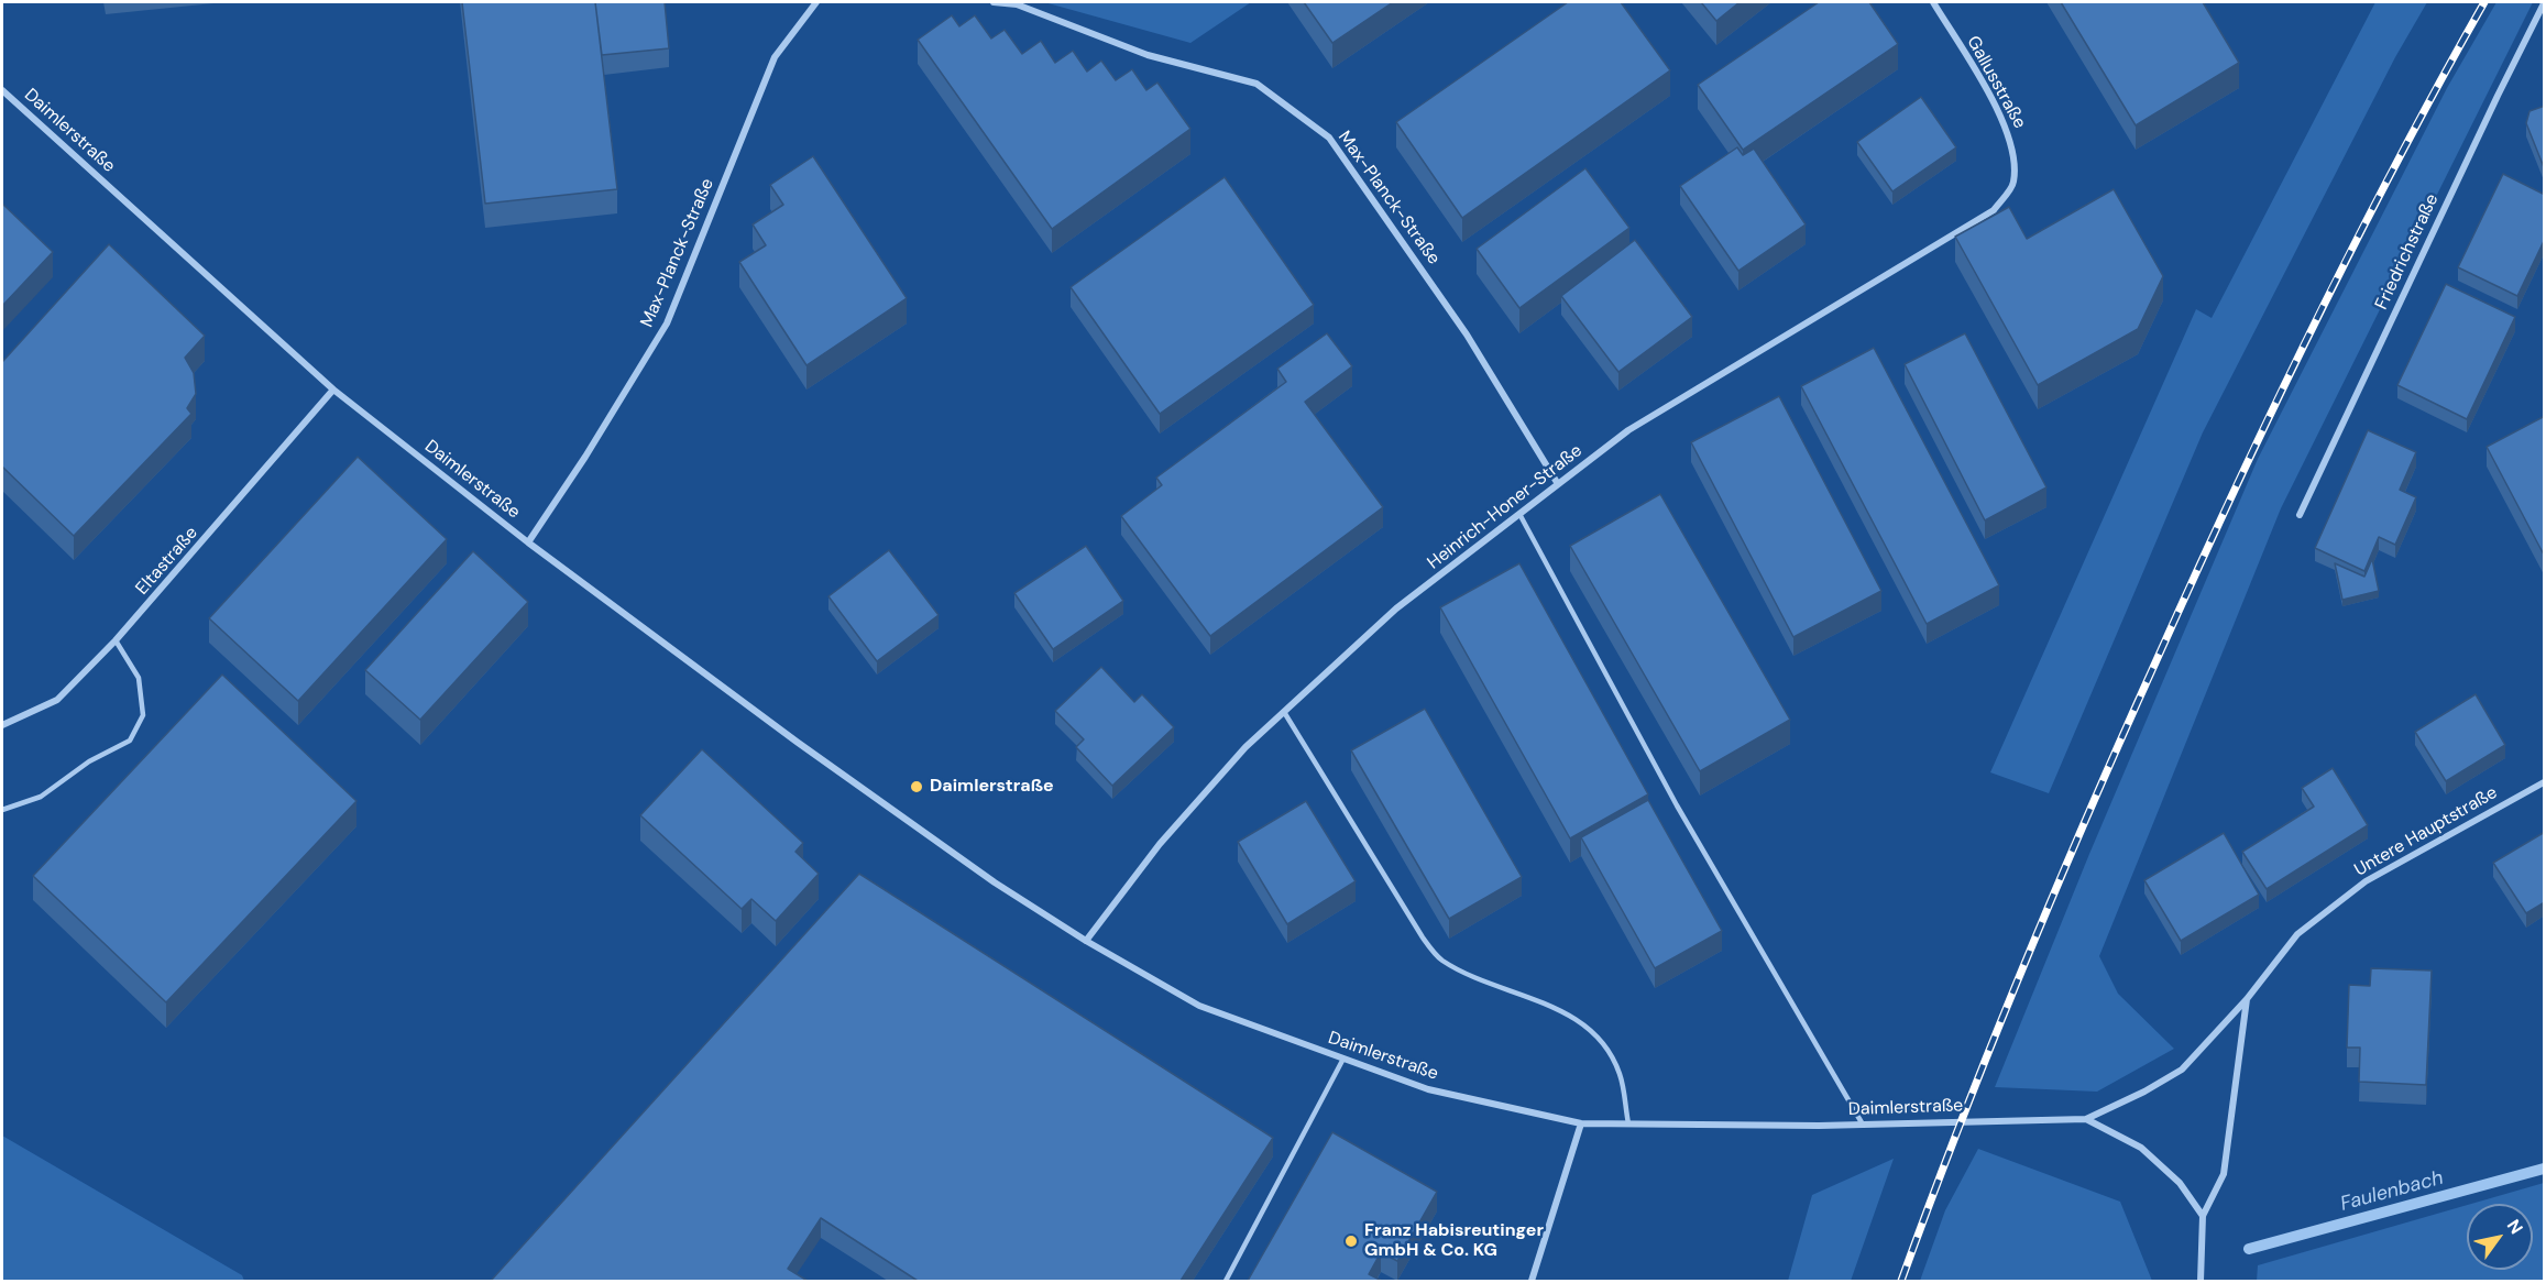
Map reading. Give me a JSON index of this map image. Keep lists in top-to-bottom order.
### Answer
{
  "streets": {
    "street": [
      "Gallusstraße",
      "Daimlerstraße",
      "Max-Planck-Straße",
      "Friedrichstraße",
      "Heinrich-Honer-Straße",
      "Eltastraße",
      "Untere Hauptstraße"
    ]
  },
  "crossings": [
    ["Gallusstraße", "Heinrich-Honer-Straße"],
    ["Daimlerstraße", "Max-Planck-Straße"],
    ["Daimlerstraße", "Heinrich-Honer-Straße"],
    ["Daimlerstraße", "Eltastraße"],
    ["Daimlerstraße", "Untere Hauptstraße"],
    ["Max-Planck-Straße", "Heinrich-Honer-Straße"]
  ],
  "water": ["Faulenbach"],
  "places": ["Daimlerstraße", "Franz Habisreutinger GmbH & Co. KG"],
  "north": "top right"
}
